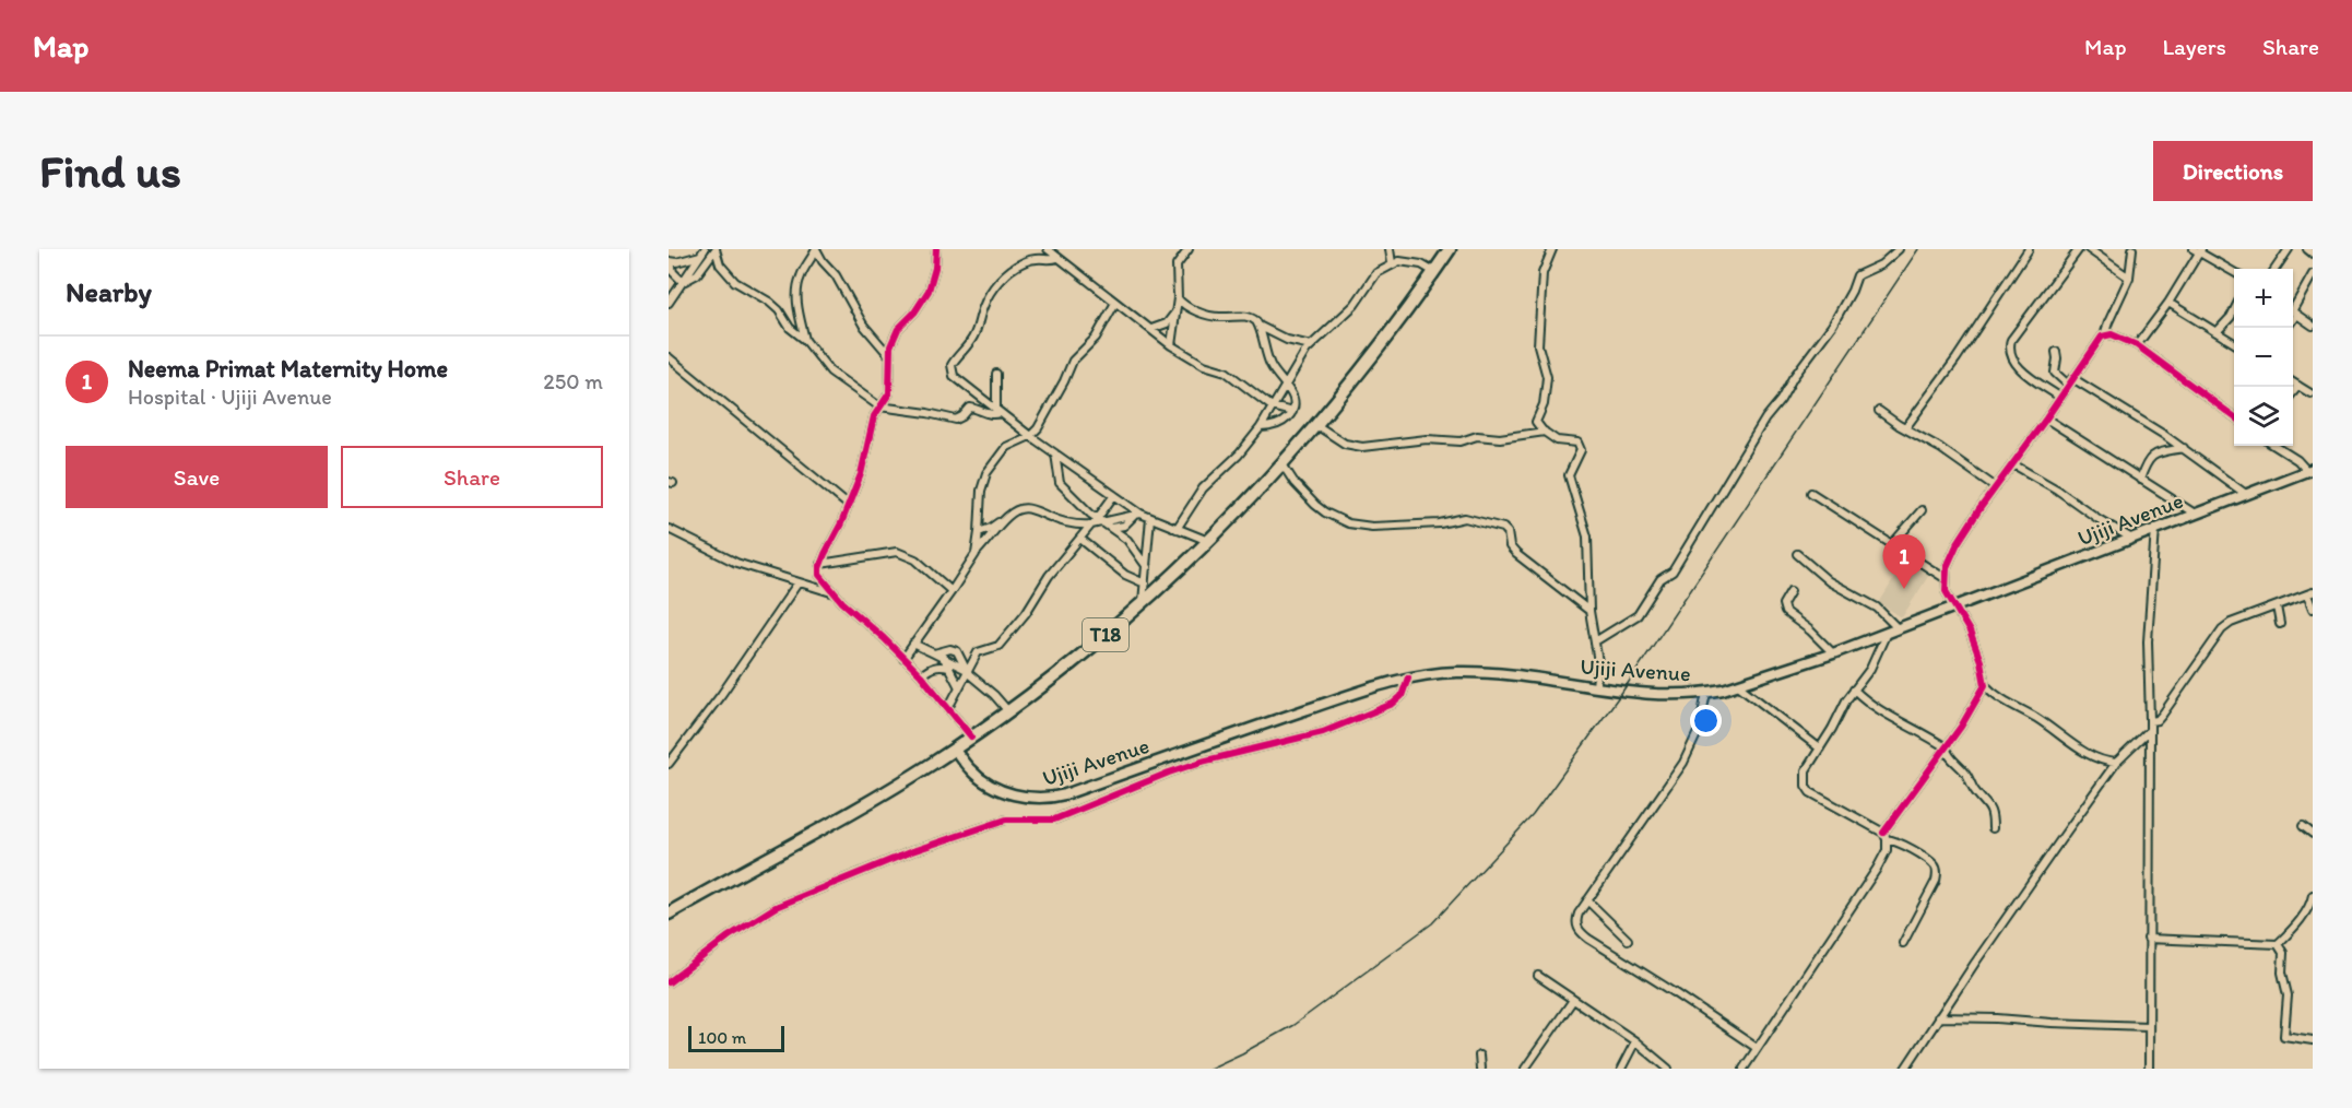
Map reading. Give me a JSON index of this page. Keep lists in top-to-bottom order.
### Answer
{
  "streets": {
    "highway": ["T18"],
    "main road": ["Ujiji Avenue"]
  },
  "crossings": [
    ["Ujiji Avenue", "T18"]
  ],
  "scale_bar": "100 m",
  "page": {
    "header": "Map",
    "nav": ["Map", "Layers", "Share"],
    "buttons": [
      "Directions",
      ["Save", "Share"]
    ],
    "title": "Find us",
    "heading": "Nearby",
    "map_buttons": ["+", "−"],
    "list": [
      {
        "mark": "1",
        "name": "Neema Primat Maternity Home",
        "note": "Hospital · Ujiji Avenue",
        "value": "250 m"
      }
    ],
    "pins": "1",
    "scale": "100 m"
  }
}
